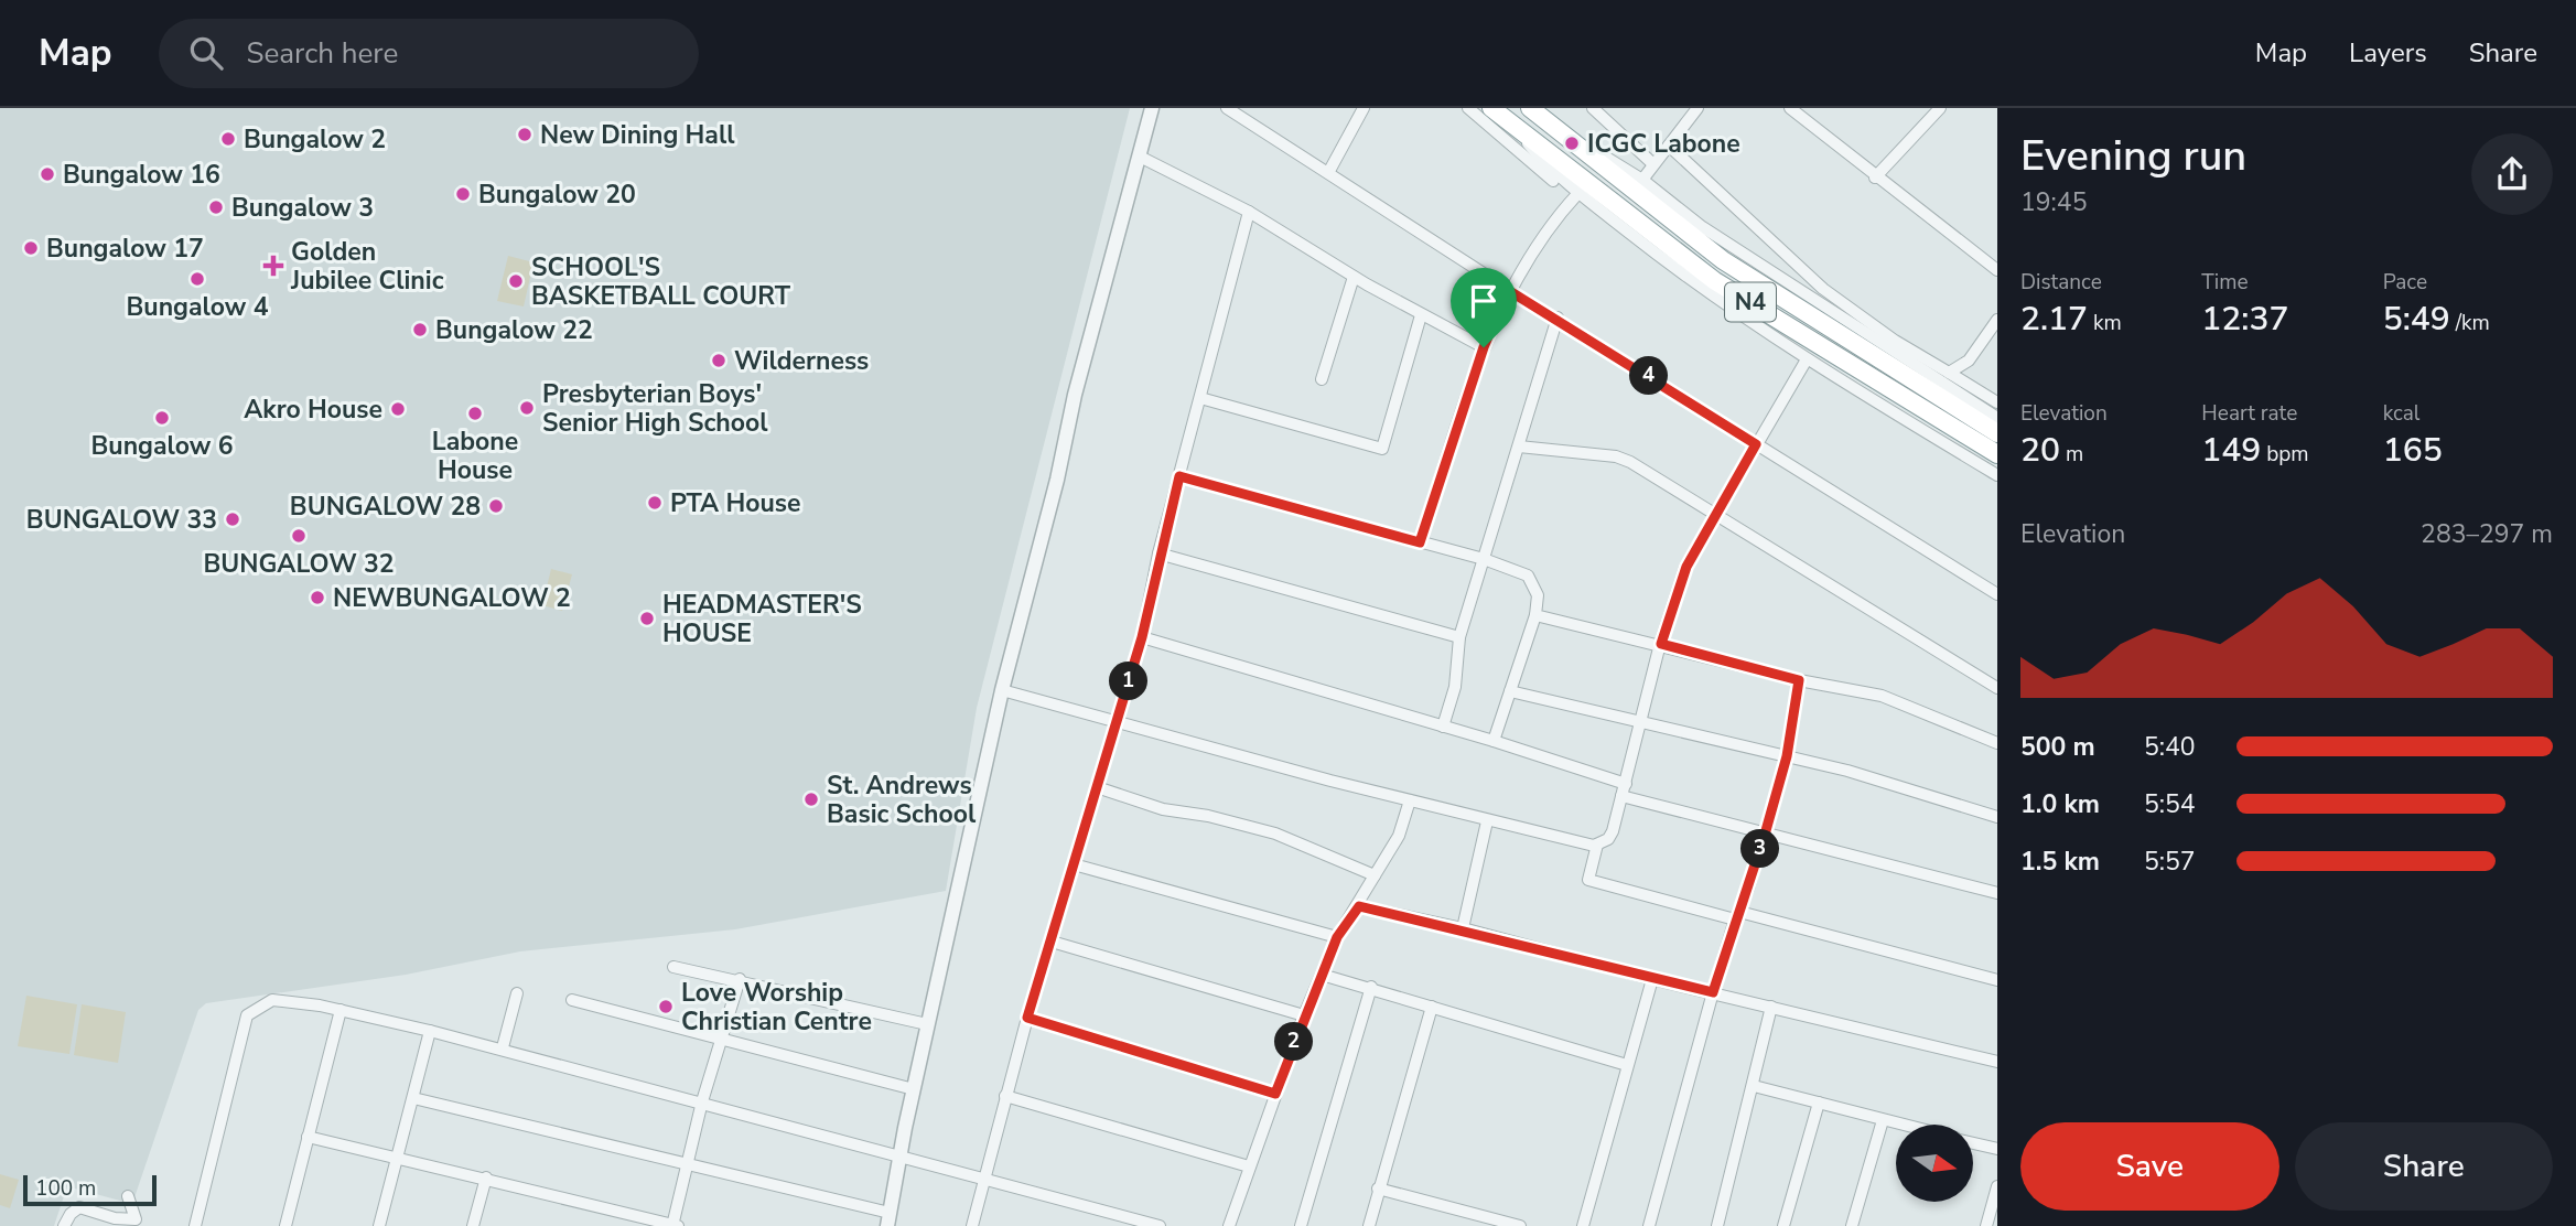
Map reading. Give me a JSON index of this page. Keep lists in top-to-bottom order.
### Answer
{
  "streets": {
    "highway": ["N4"]
  },
  "places": {
    "other": [
      "New Dining Hall",
      "Bungalow 2",
      "ICGC Labone",
      "Bungalow 16",
      "Bungalow 20",
      "Bungalow 3",
      "Bungalow 17",
      "Bungalow 4",
      "SCHOOL'S BASKETBALL COURT",
      "Bungalow 22",
      "Wilderness",
      "Presbyterian Boys' Senior High School",
      "Akro House",
      "Labone House",
      "Bungalow 6",
      "PTA House",
      "BUNGALOW 28",
      "BUNGALOW 33",
      "BUNGALOW 32",
      "NEWBUNGALOW 2",
      "HEADMASTER'S HOUSE",
      "St. Andrews Basic School",
      "Love Worship Christian Centre"
    ],
    "health": ["Golden Jubilee Clinic"]
  },
  "scale_bar": "100 m",
  "north": "right",
  "page": {
    "header": "Map",
    "search": "Search here",
    "nav": ["Map", "Layers", "Share"],
    "heading": ["Evening run", "19:45"],
    "stats": [
      ["Distance", "2.17 km"],
      ["Time", "12:37"],
      ["Pace", "5:49 /km"],
      ["Elevation", "20 m"],
      ["Heart rate", "149 bpm"],
      ["kcal", "165"]
    ],
    "pins": [
      "4",
      "1",
      "3",
      "2"
    ],
    "chart": ["Elevation", "283–297 m"],
    "list": [
      {
        "name": "500 m",
        "note": "5:40"
      },
      {
        "name": "1.0 km",
        "note": "5:54"
      },
      {
        "name": "1.5 km",
        "note": "5:57"
      }
    ],
    "buttons": ["Save", "Share"],
    "scale": "100 m"
  }
}
